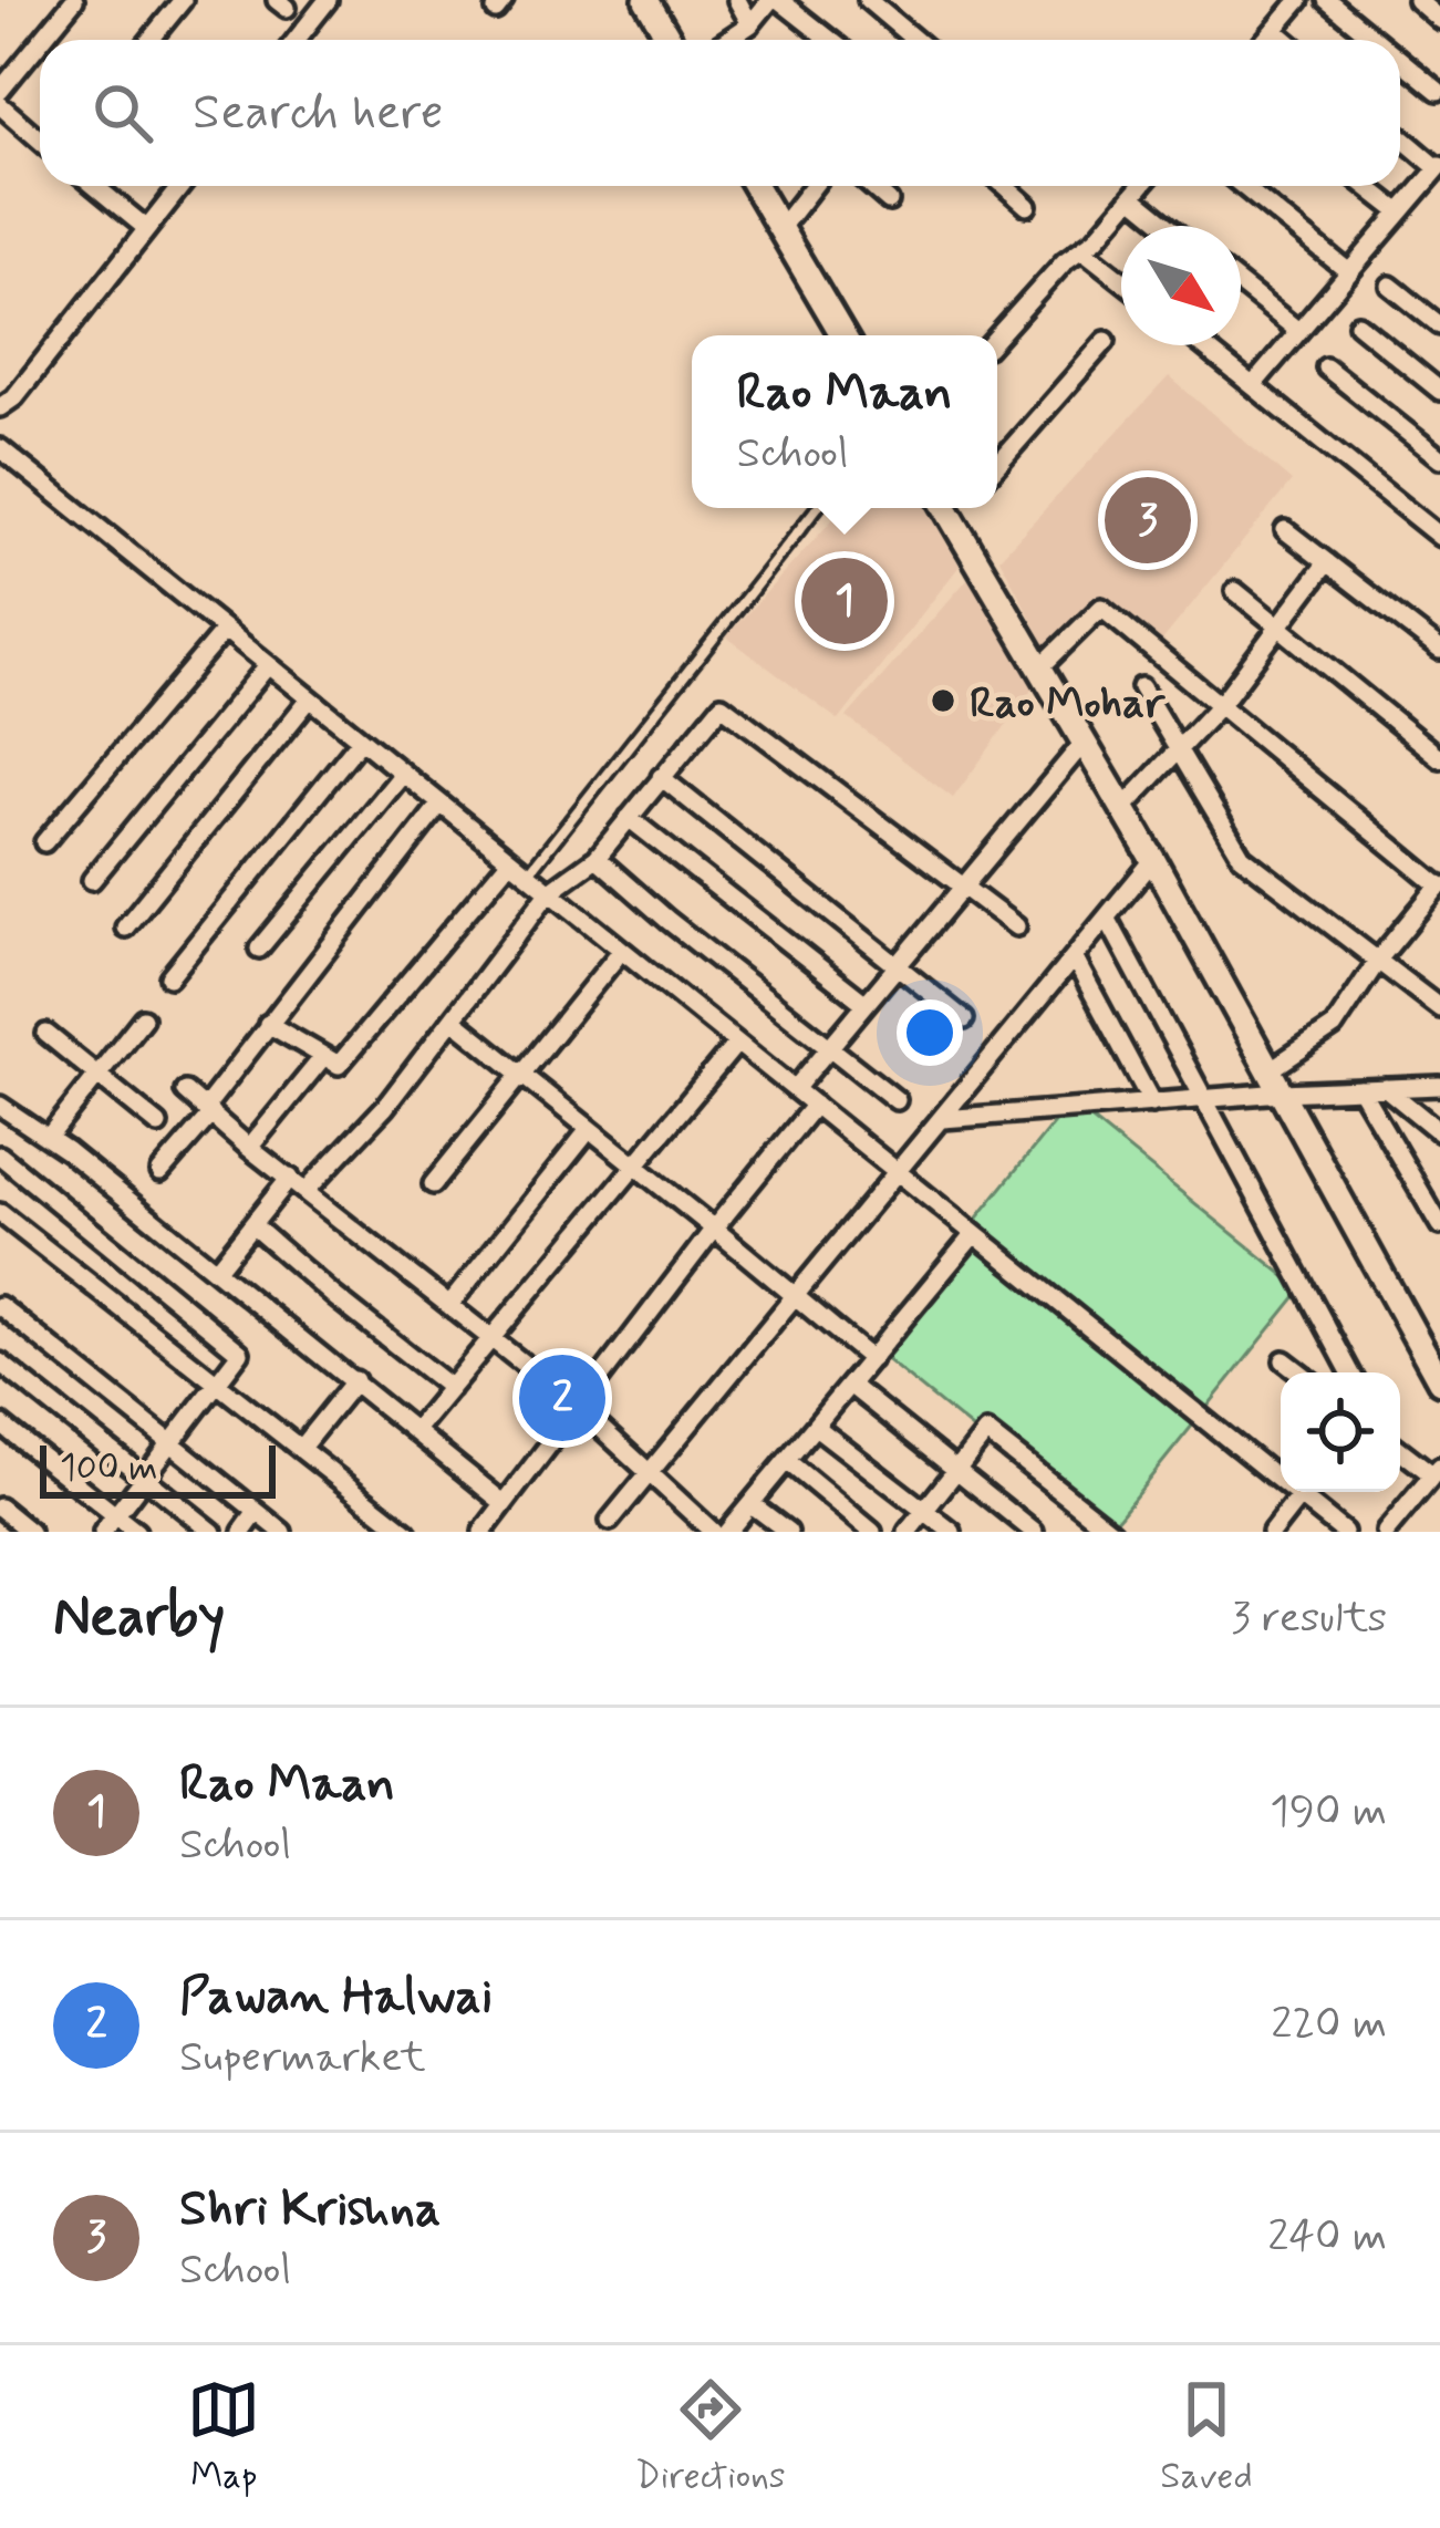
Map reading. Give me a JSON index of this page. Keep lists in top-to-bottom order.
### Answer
{
  "places": ["Rao Mohar"],
  "scale_bar": "100 m",
  "north": "bottom right",
  "page": {
    "search": "Search here",
    "popup": ["Rao Maan", "School"],
    "pins": ["3", "1", "2"],
    "scale": "100 m",
    "heading": ["Nearby", "3 results"],
    "list": [
      {
        "mark": "1",
        "name": "Rao Maan",
        "note": "School",
        "value": "190 m"
      },
      {
        "mark": "2",
        "name": "Pawan Halwai",
        "note": "Supermarket",
        "value": "220 m"
      },
      {
        "mark": "3",
        "name": "Shri Krishna",
        "note": "School",
        "value": "240 m"
      }
    ],
    "nav": ["Map", "Directions", "Saved"]
  }
}
